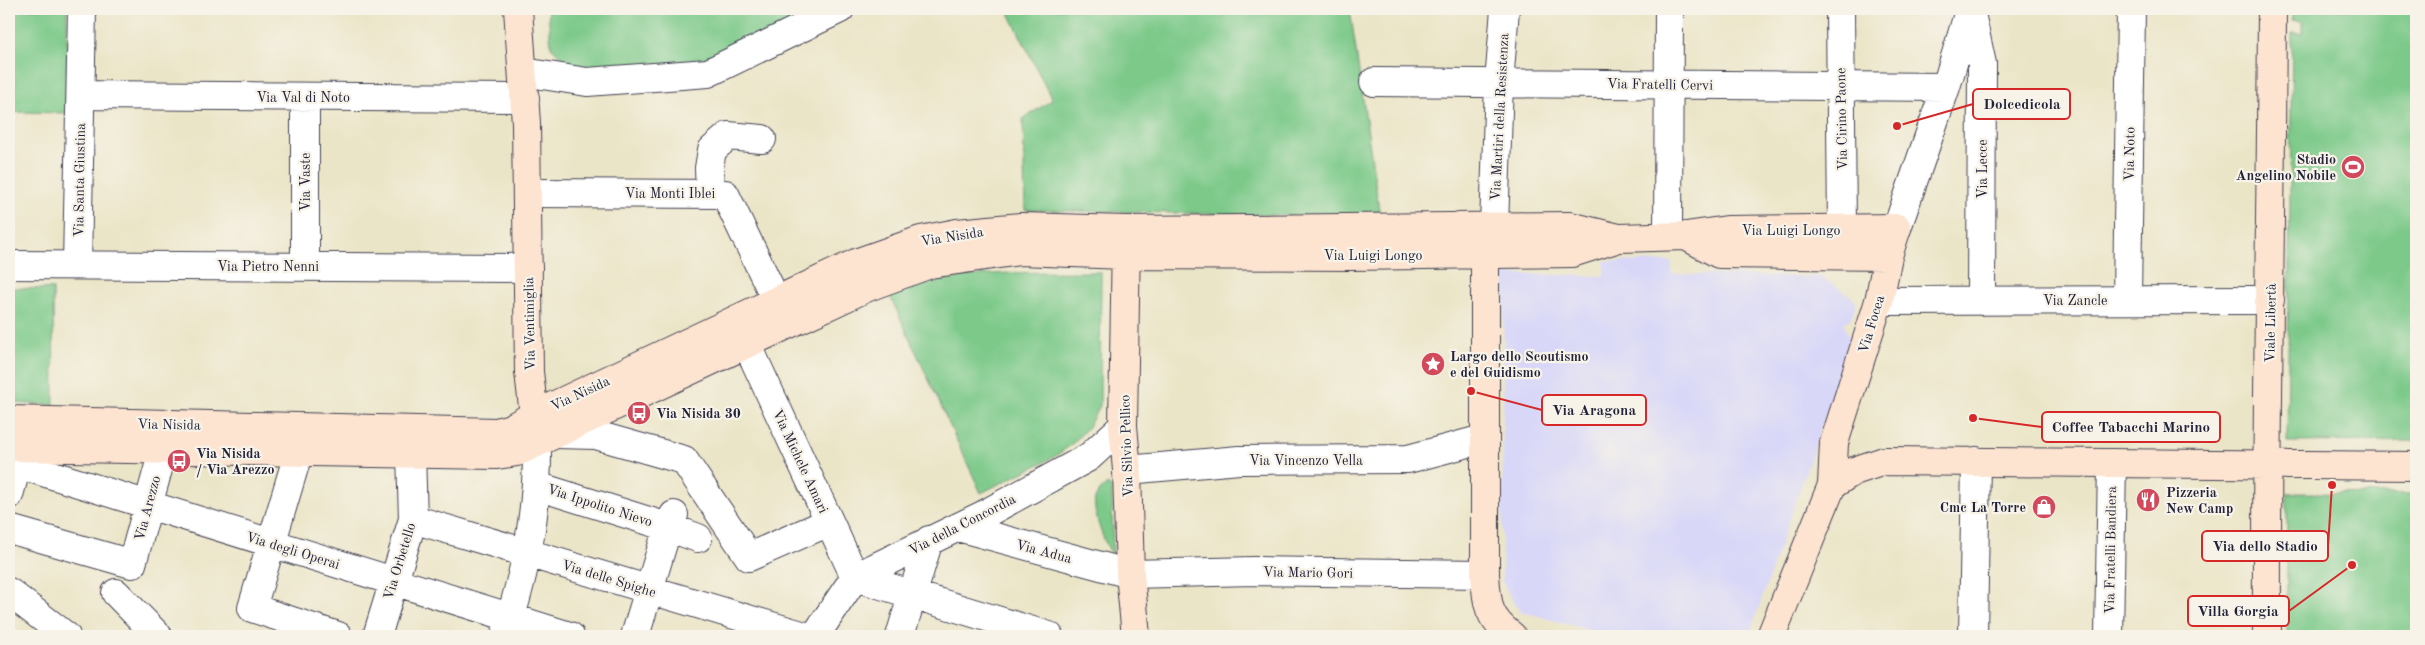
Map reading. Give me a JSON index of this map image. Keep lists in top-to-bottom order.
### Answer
{
  "streets": {
    "street": [
      "Via Fratelli Cervi",
      "Via Val di Noto",
      "Via Martiri della Resistenza",
      "Via Cirino Paone",
      "Via Noto",
      "Via Lecce",
      "Via Santa Giustina",
      "Via Vaste",
      "Via Monti Iblei",
      "Via Luigi Longo",
      "Via Nisida",
      "Via Pietro Nenni",
      "Via Zancle",
      "Viale Libertà",
      "Via Ventimiglia",
      "Via Focea",
      "Via Silvio Pellico",
      "Via Vincenzo Vella",
      "Via Michele Amari",
      "Via Ippolito Nievo",
      "Via Arezzo",
      "Via della Concordia",
      "Via degli Operai",
      "Via Fratelli Bandiera",
      "Via Adua",
      "Via Orbetello",
      "Via Mario Gori",
      "Via delle Spighe"
    ]
  },
  "crossings": [
    ["Via Fratelli Cervi", "Via Martiri della Resistenza"],
    ["Via Fratelli Cervi", "Via Cirino Paone"],
    ["Via Fratelli Cervi", "Via Focea"],
    ["Via Val di Noto", "Via Santa Giustina"],
    ["Via Val di Noto", "Via Vaste"],
    ["Via Val di Noto", "Via Ventimiglia"],
    ["Via Martiri della Resistenza", "Via Luigi Longo"],
    ["Via Cirino Paone", "Via Luigi Longo"],
    ["Via Noto", "Via Zancle"],
    ["Via Lecce", "Via Zancle"],
    ["Via Lecce", "Via Focea"],
    ["Via Santa Giustina", "Via Pietro Nenni"],
    ["Via Vaste", "Via Pietro Nenni"],
    ["Via Monti Iblei", "Via Nisida"],
    ["Via Monti Iblei", "Via Ventimiglia"],
    ["Via Luigi Longo", "Via Nisida"],
    ["Via Luigi Longo", "Via Focea"],
    ["Via Luigi Longo", "Via Silvio Pellico"],
    ["Via Nisida", "Via Ventimiglia"],
    ["Via Nisida", "Via Silvio Pellico"],
    ["Via Nisida", "Via Michele Amari"],
    ["Via Nisida", "Via Arezzo"],
    ["Via Nisida", "Via degli Operai"],
    ["Via Nisida", "Via Orbetello"],
    ["Via Pietro Nenni", "Via Ventimiglia"],
    ["Via Zancle", "Viale Libertà"],
    ["Via Zancle", "Via Focea"],
    ["Via Ventimiglia", "Via Ippolito Nievo"],
    ["Via Ventimiglia", "Via degli Operai"],
    ["Via Ventimiglia", "Via delle Spighe"],
    ["Via Silvio Pellico", "Via Vincenzo Vella"],
    ["Via Silvio Pellico", "Via della Concordia"],
    ["Via Silvio Pellico", "Via Adua"],
    ["Via Silvio Pellico", "Via Mario Gori"],
    ["Via Michele Amari", "Via della Concordia"],
    ["Via Ippolito Nievo", "Via delle Spighe"],
    ["Via Arezzo", "Via degli Operai"],
    ["Via della Concordia", "Via Adua"],
    ["Via degli Operai", "Via Orbetello"],
    ["Via Adua", "Via Mario Gori"],
    ["Via Orbetello", "Via delle Spighe"]
  ],
  "places": {
    "other": [
      "Dolcedicola",
      "Via Aragona",
      "Coffee Tabacchi Marino",
      "Via dello Stadio",
      "Villa Gorgia"
    ],
    "sports": ["Stadio Angelino Nobile"],
    "place": ["Largo dello Scoutismo e del Guidismo"],
    "bus stop": ["Via Nisida 30", "Via Nisida / Via Arezzo"],
    "restaurant": ["Pizzeria New Camp"],
    "shop": ["Cmc La Torre"]
  }
}
